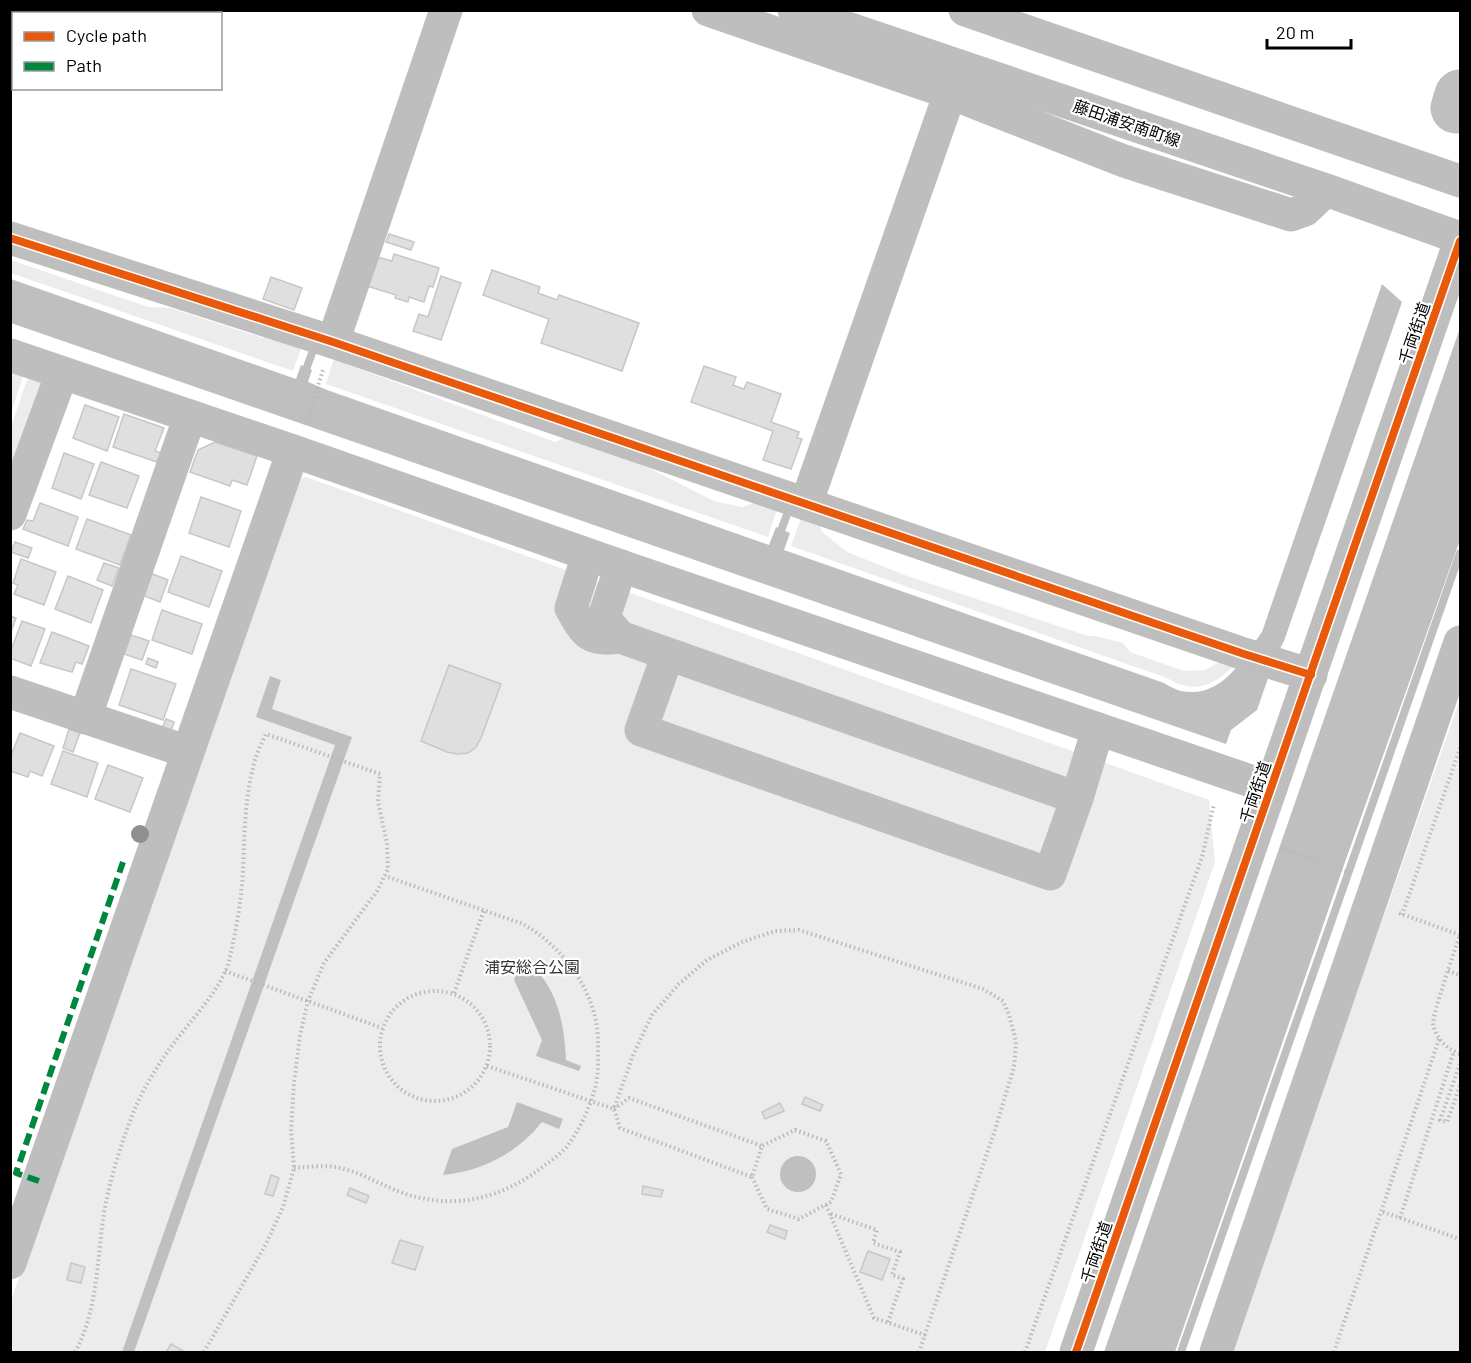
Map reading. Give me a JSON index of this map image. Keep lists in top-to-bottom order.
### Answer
{
  "streets": {
    "street": ["藤田浦安南町線", "千両街道"]
  },
  "crossings": [
    ["藤田浦安南町線", "千両街道"]
  ],
  "parks": ["浦安総合公園"],
  "legend": ["Cycle path", "Path"],
  "scale_bar": "20 m"
}
